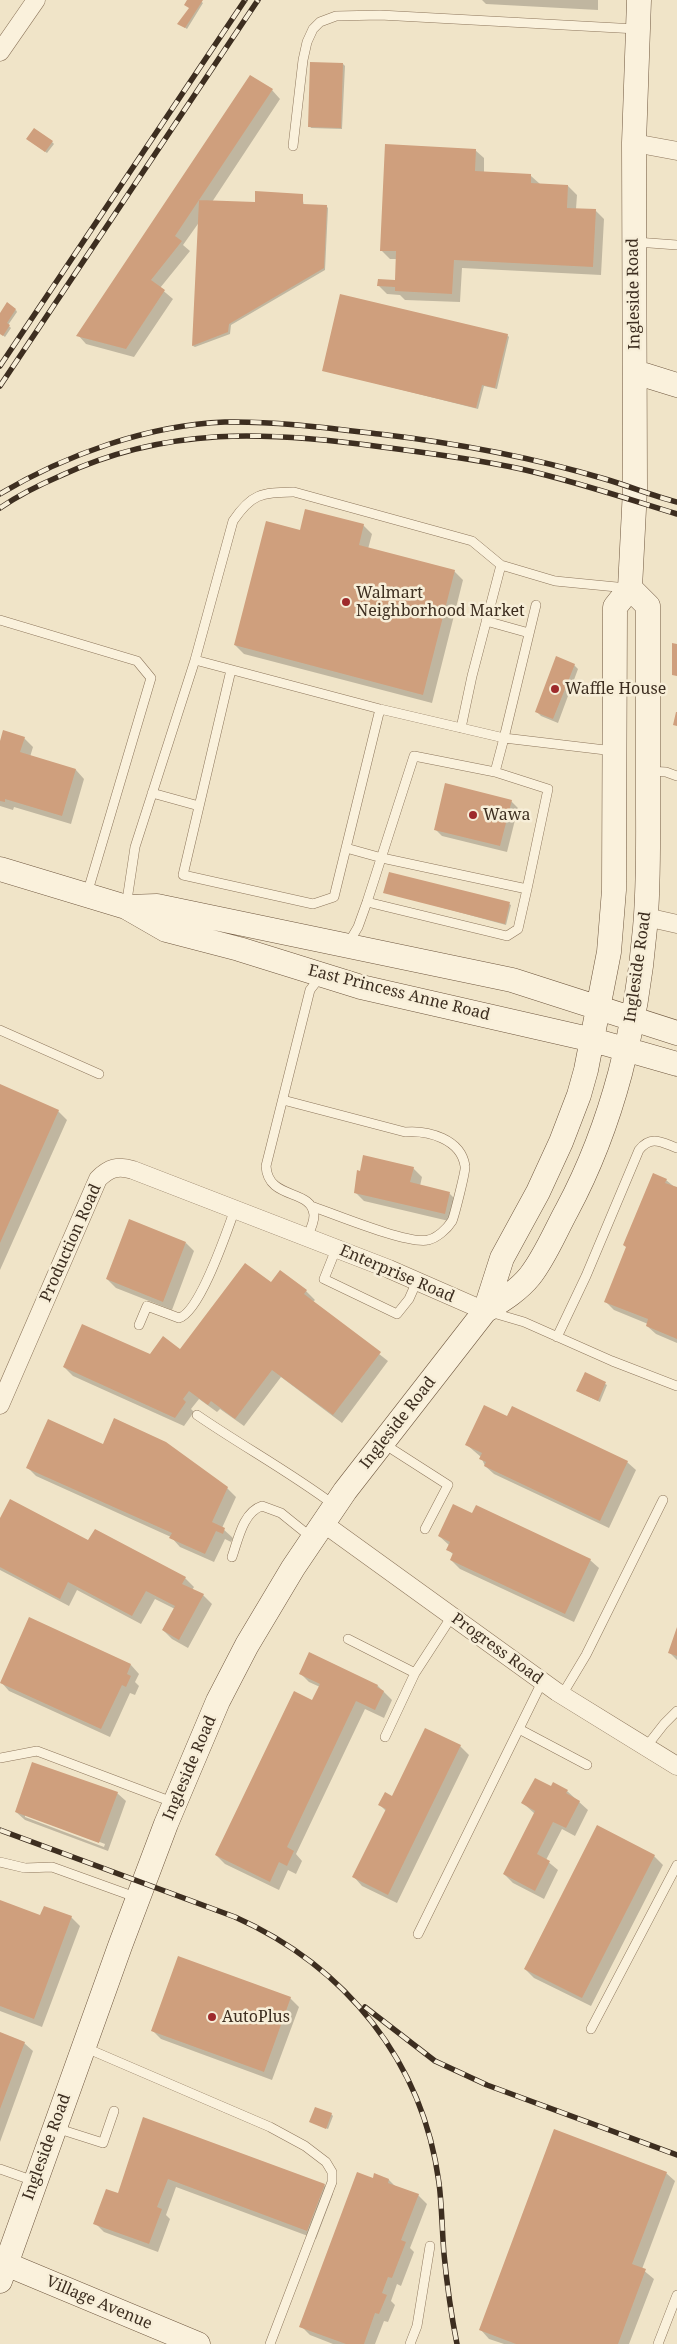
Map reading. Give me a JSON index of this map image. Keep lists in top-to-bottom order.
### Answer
{
  "streets": {
    "street": [
      "Ingleside Road",
      "East Princess Anne Road",
      "Production Road",
      "Enterprise Road",
      "Progress Road",
      "Village Avenue"
    ]
  },
  "crossings": [
    ["Ingleside Road", "East Princess Anne Road"],
    ["Ingleside Road", "Enterprise Road"],
    ["Ingleside Road", "Progress Road"],
    ["Ingleside Road", "Village Avenue"],
    ["Production Road", "Enterprise Road"]
  ],
  "places": [
    "Walmart Neighborhood Market",
    "Waffle House",
    "Wawa",
    "AutoPlus"
  ]
}
